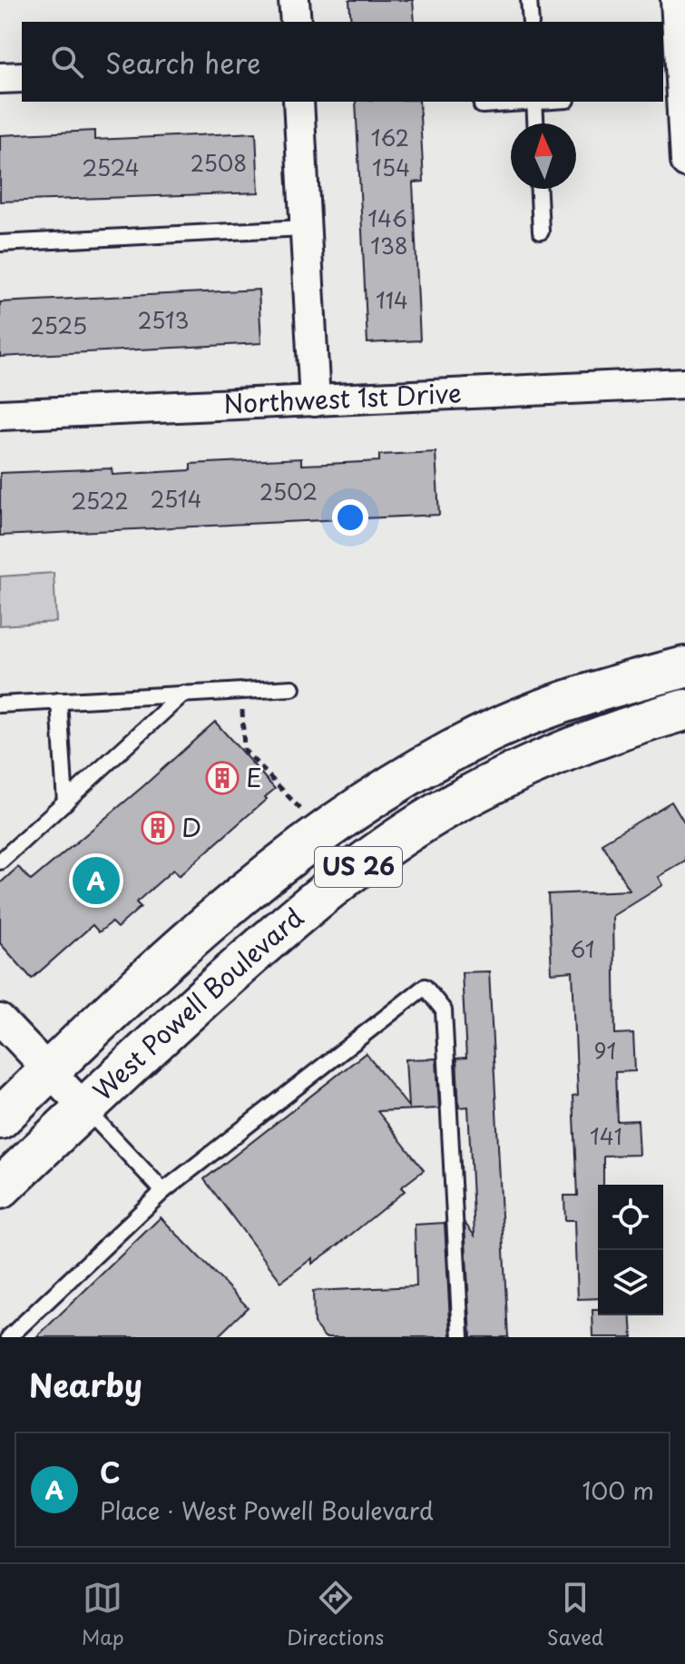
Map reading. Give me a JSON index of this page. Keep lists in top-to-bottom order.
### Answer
{
  "streets": {
    "main road": ["US 26", "West Powell Boulevard"],
    "street": ["Northwest 1st Drive"]
  },
  "places": {
    "building": ["E", "D"]
  },
  "house_numbers": [
    "162",
    "2508",
    "2524",
    "154",
    "146",
    "138",
    "114",
    "2513",
    "2525",
    "2502",
    "2514",
    "2522",
    "61",
    "91",
    "141"
  ],
  "north": "top",
  "page": {
    "search": "Search here",
    "pins": "A",
    "heading": "Nearby",
    "list": [
      {
        "mark": "A",
        "name": "C",
        "note": "Place · West Powell Boulevard",
        "value": "100 m"
      }
    ],
    "nav": ["Map", "Directions", "Saved"]
  }
}
